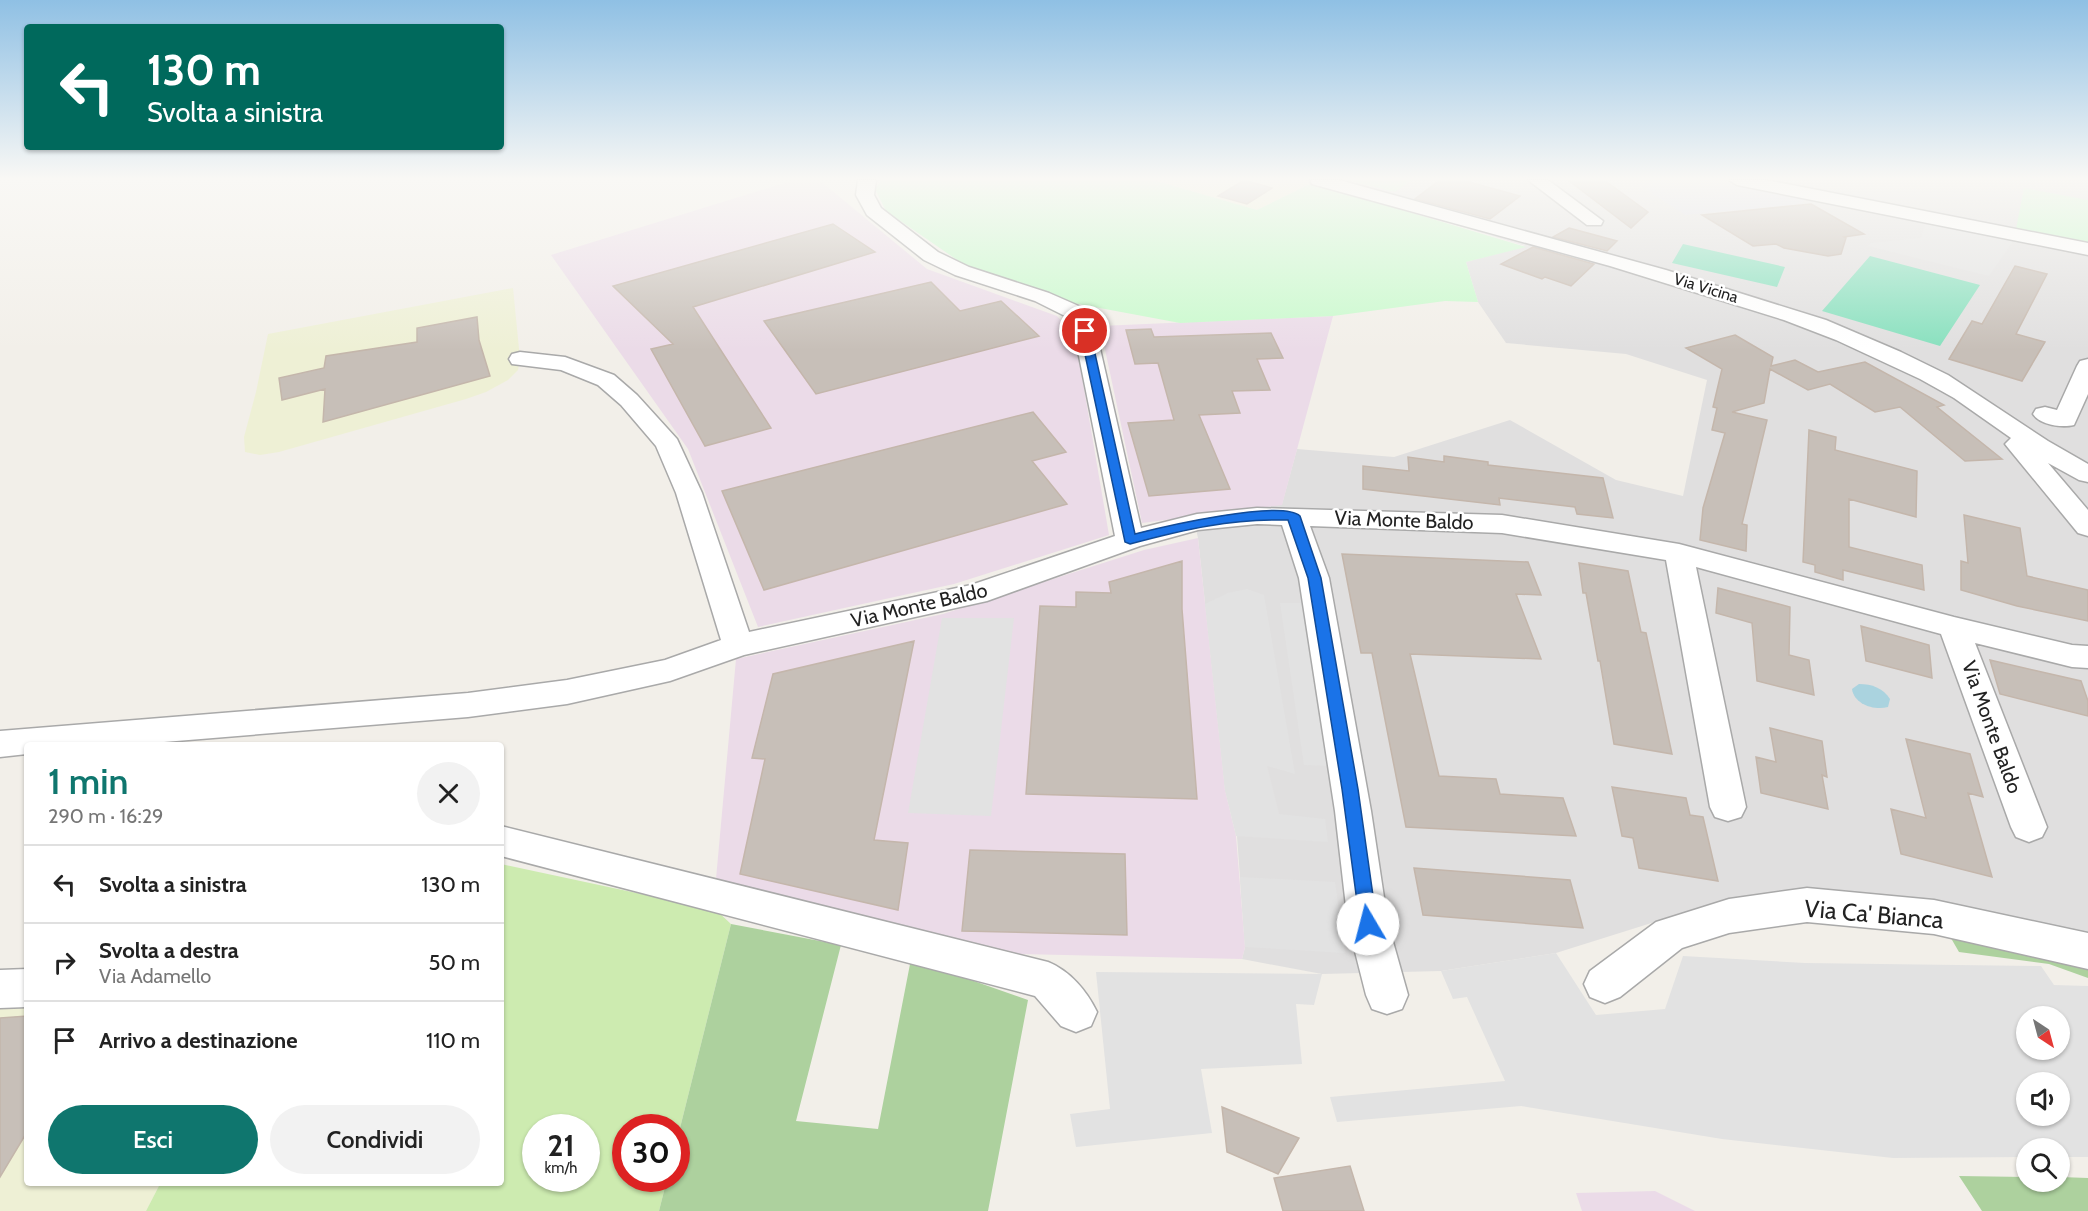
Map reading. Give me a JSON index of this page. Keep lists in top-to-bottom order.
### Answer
{
  "streets": {
    "street": ["Via Vicina", "Via Monte Baldo", "Via Ca' Bianca"]
  },
  "north": "bottom right",
  "page": {
    "turn": ["130 m", "Svolta a sinistra"],
    "heading": ["1 min", "290 m · 16:29"],
    "list": [
      {
        "name": "Svolta a sinistra",
        "value": "130 m"
      },
      {
        "name": "Svolta a destra",
        "note": "Via Adamello",
        "value": "50 m"
      },
      {
        "name": "Arrivo a destinazione",
        "value": "110 m"
      }
    ],
    "buttons": ["Esci", "Condividi"],
    "speed": "21 km/h",
    "limit": "30"
  }
}
